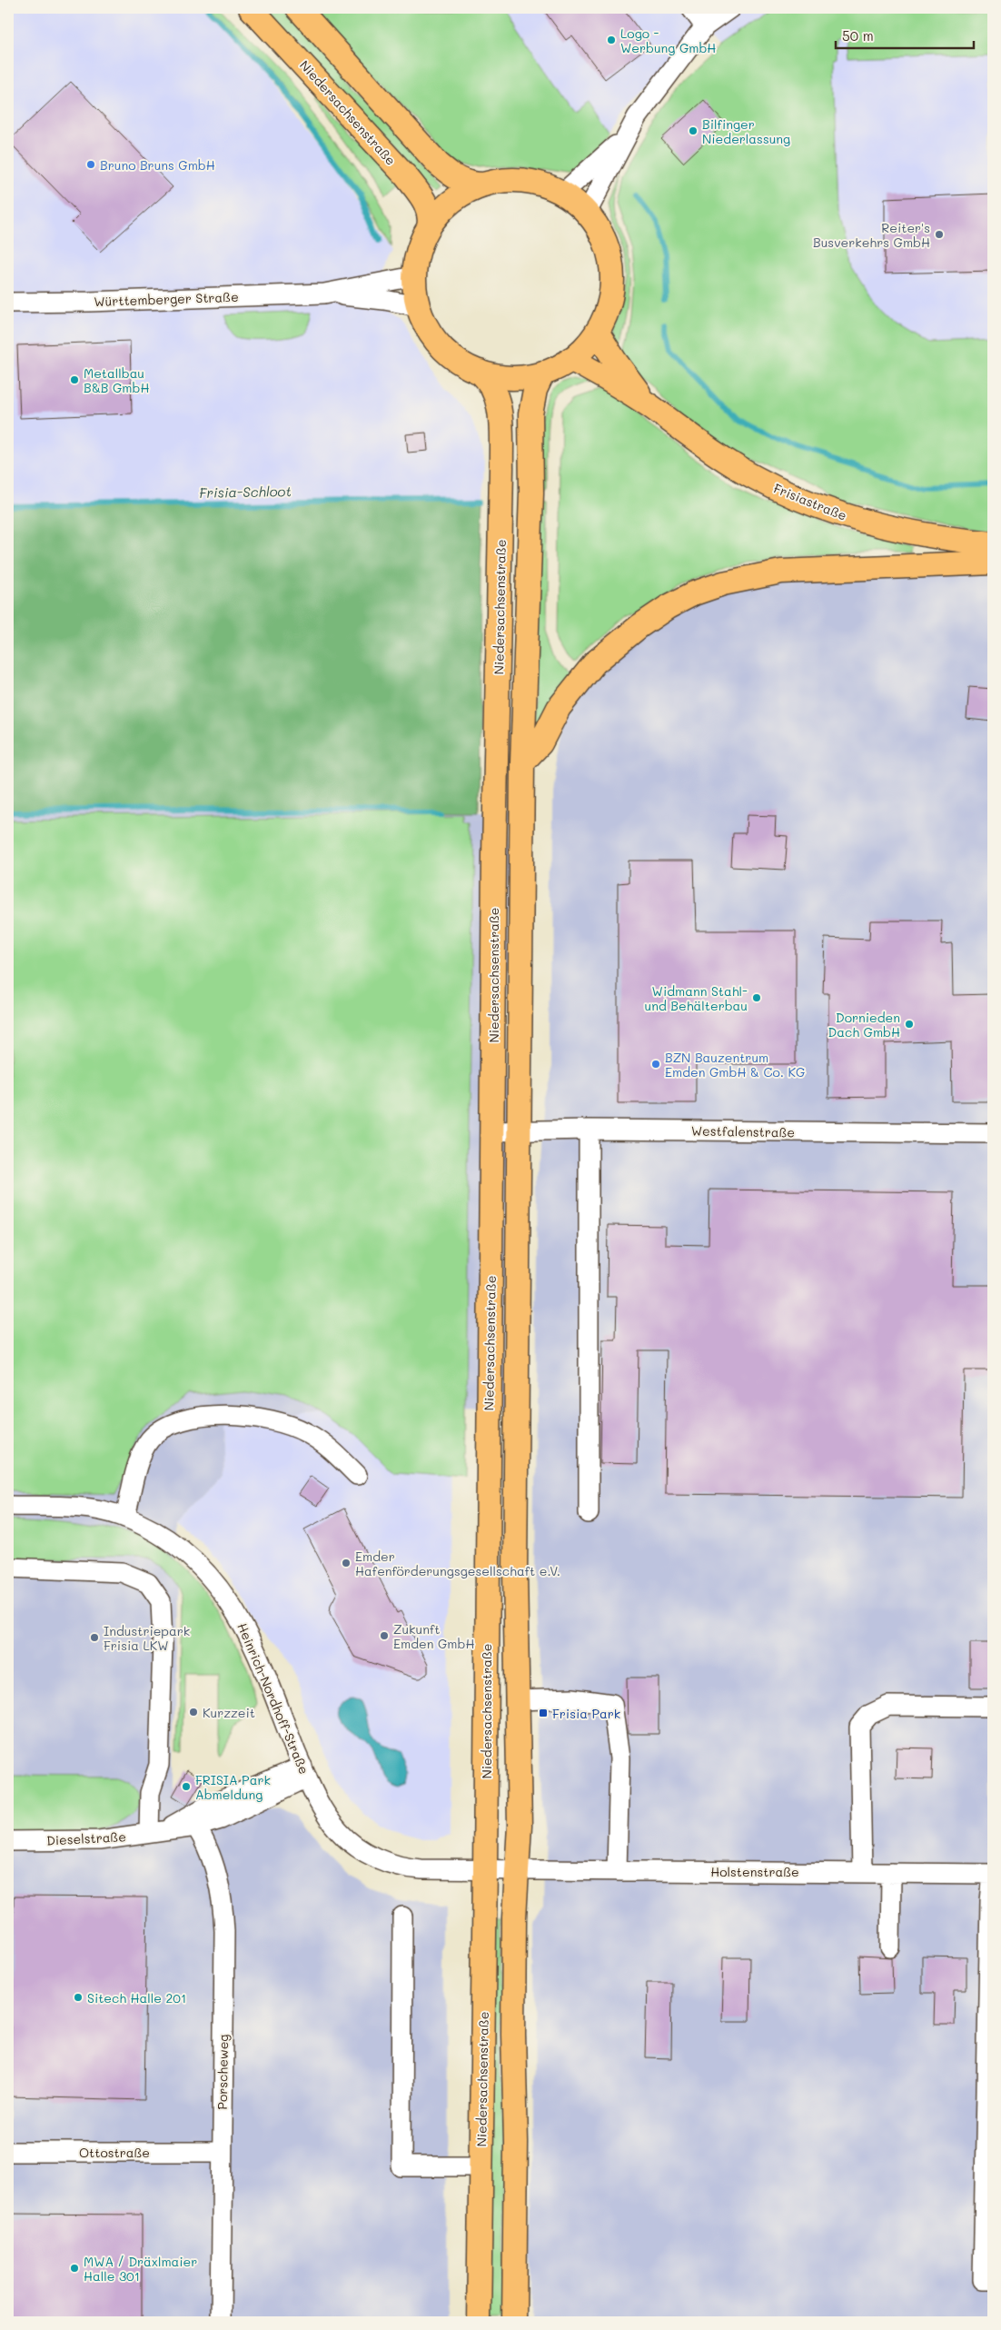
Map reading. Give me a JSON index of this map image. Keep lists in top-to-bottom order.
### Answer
{
  "streets": {
    "main road": ["Niedersachsenstraße", "Frisiastraße"],
    "street": [
      "Württemberger Straße",
      "Westfalenstraße",
      "Heinrich-Nordhoff-Straße",
      "Dieselstraße",
      "Holstenstraße",
      "Porscheweg",
      "Ottostraße"
    ]
  },
  "crossings": [
    ["Niedersachsenstraße", "Württemberger Straße"],
    ["Niedersachsenstraße", "Frisiastraße"],
    ["Niedersachsenstraße", "Westfalenstraße"],
    ["Niedersachsenstraße", "Heinrich-Nordhoff-Straße"],
    ["Heinrich-Nordhoff-Straße", "Dieselstraße"],
    ["Heinrich-Nordhoff-Straße", "Holstenstraße"],
    ["Dieselstraße", "Porscheweg"],
    ["Porscheweg", "Ottostraße"]
  ],
  "water": ["Frisia-Schloot"],
  "places": {
    "other": [
      "Logo - Werbung GmbH",
      "Bilfinger Niederlassung",
      "Bruno Bruns GmbH",
      "Reiter's Busverkehrs GmbH",
      "Metallbau B&B GmbH",
      "Widmann Stahl- und Behälterbau",
      "Dornieden Dach GmbH",
      "BZN Bauzentrum Emden GmbH & Co. KG",
      "Emder Hafenförderungsgesellschaft e.V.",
      "Zukunft Emden GmbH",
      "Industriepark Frisia LKW",
      "Kurzzeit",
      "FRISIA Park Abmeldung",
      "Sitech Halle 201",
      "MWA / Dräxlmaier Halle 301"
    ],
    "transit": ["Frisia Park"]
  },
  "scale_bar": "50 m"
}
